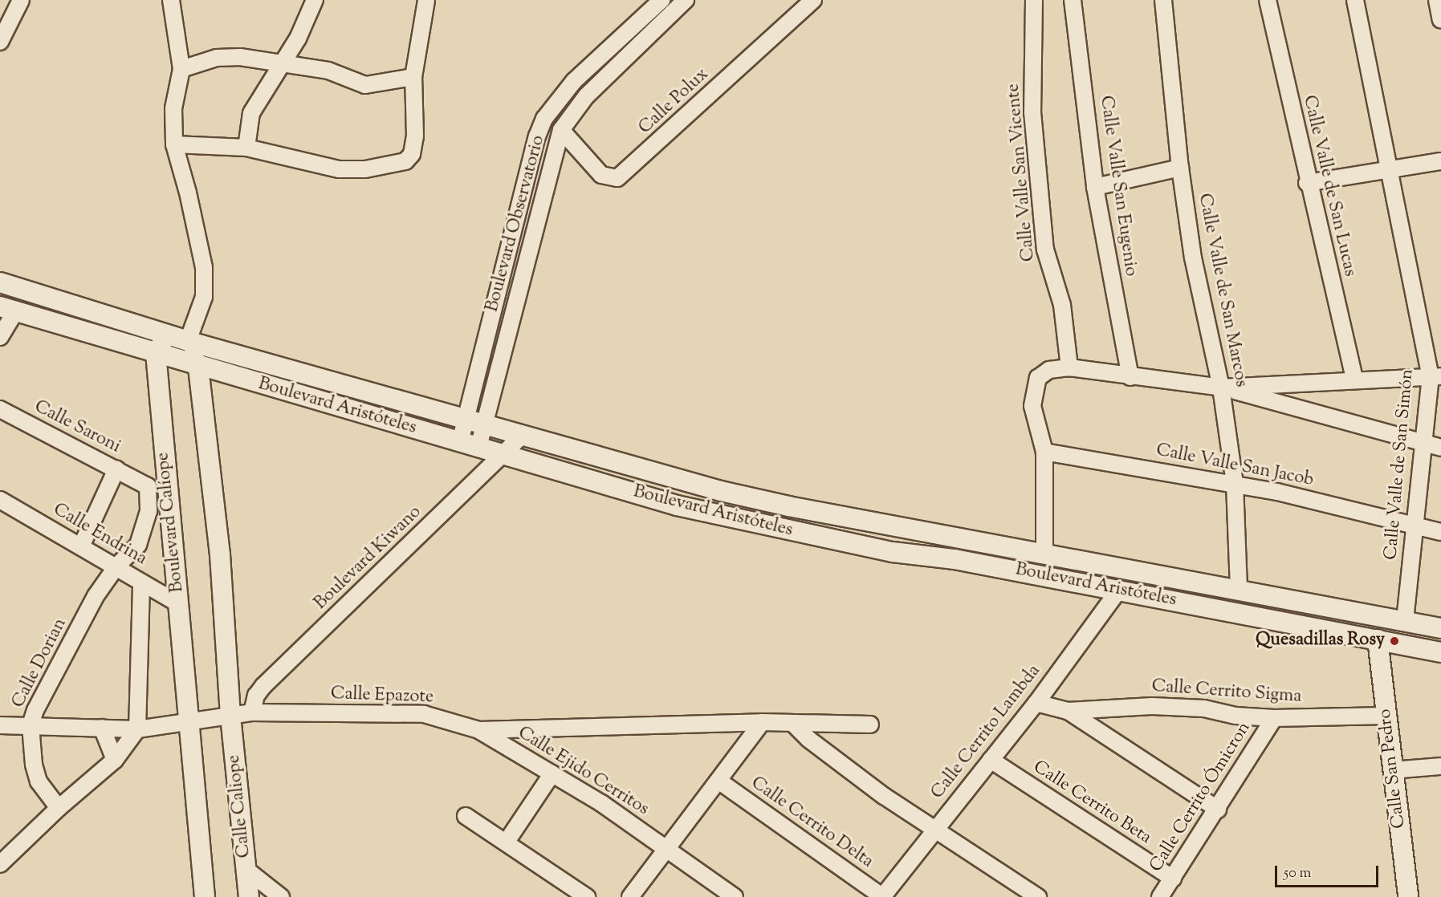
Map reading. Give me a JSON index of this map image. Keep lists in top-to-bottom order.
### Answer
{
  "streets": {
    "street": [
      "Calle Polux",
      "Calle Valle San Vicente",
      "Calle Valle San Eugenio",
      "Calle Valle de San Lucas",
      "Boulevard Observatorio",
      "Calle Valle de San Marcos",
      "Boulevard Aristóteles",
      "Calle Saroni",
      "Calle Valle de San Simón",
      "Calle Valle San Jacob",
      "Boulevard Calíope",
      "Calle Endrina",
      "Boulevard Kiwano",
      "Calle Dorian",
      "Calle Cerrito Sigma",
      "Calle Epazote",
      "Calle Cerrito Lambda",
      "Calle San Pedro",
      "Calle Ejido Cerritos",
      "Calle Cerrito Ómicron",
      "Calle Cerrito Beta",
      "Calle Caliope",
      "Calle Cerrito Delta"
    ]
  },
  "crossings": [
    ["Calle Polux", "Boulevard Observatorio"],
    ["Boulevard Observatorio", "Boulevard Aristóteles"],
    ["Calle Valle de San Marcos", "Boulevard Aristóteles"],
    ["Calle Valle de San Marcos", "Calle Valle San Jacob"],
    ["Boulevard Aristóteles", "Calle Valle de San Simón"],
    ["Boulevard Aristóteles", "Boulevard Calíope"],
    ["Boulevard Aristóteles", "Boulevard Kiwano"],
    ["Boulevard Aristóteles", "Calle Cerrito Lambda"],
    ["Boulevard Aristóteles", "Calle San Pedro"],
    ["Calle Saroni", "Boulevard Calíope"],
    ["Calle Saroni", "Calle Dorian"],
    ["Calle Valle de San Simón", "Calle Valle San Jacob"],
    ["Boulevard Calíope", "Calle Endrina"],
    ["Boulevard Calíope", "Calle Epazote"],
    ["Calle Endrina", "Calle Dorian"],
    ["Boulevard Kiwano", "Calle Epazote"],
    ["Calle Dorian", "Calle Epazote"],
    ["Calle Cerrito Sigma", "Calle Cerrito Lambda"],
    ["Calle Cerrito Sigma", "Calle San Pedro"],
    ["Calle Cerrito Sigma", "Calle Cerrito Ómicron"],
    ["Calle Epazote", "Calle Ejido Cerritos"],
    ["Calle Epazote", "Calle Caliope"],
    ["Calle Cerrito Lambda", "Calle Cerrito Beta"],
    ["Calle Cerrito Lambda", "Calle Cerrito Delta"],
    ["Calle Cerrito Ómicron", "Calle Cerrito Beta"]
  ],
  "places": ["Quesadillas Rosy"],
  "scale_bar": "50 m"
}
